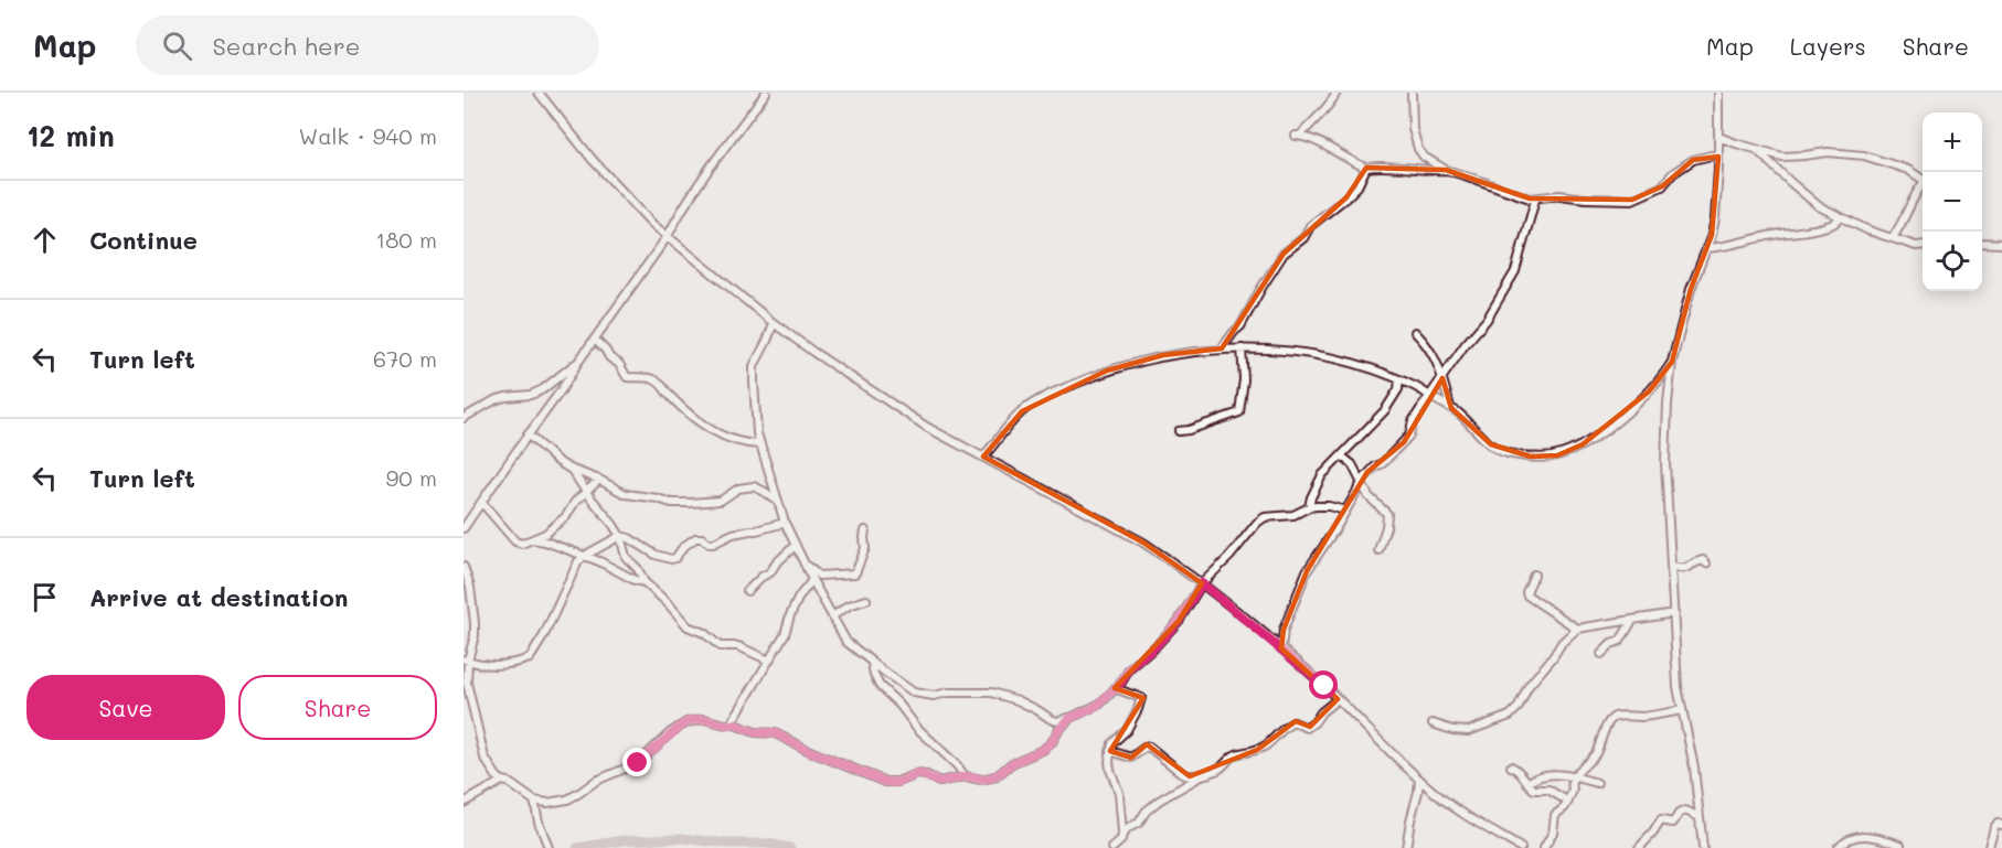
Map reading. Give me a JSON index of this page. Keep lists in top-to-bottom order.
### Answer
{
  "page": {
    "header": "Map",
    "search": "Search here",
    "nav": ["Map", "Layers", "Share"],
    "heading": ["12 min", "Walk · 940 m"],
    "map_buttons": ["+", "−"],
    "list": [
      ["Continue", "180 m"],
      ["Turn left", "670 m"],
      ["Turn left", "90 m"],
      "Arrive at destination"
    ],
    "buttons": ["Save", "Share"]
  }
}
